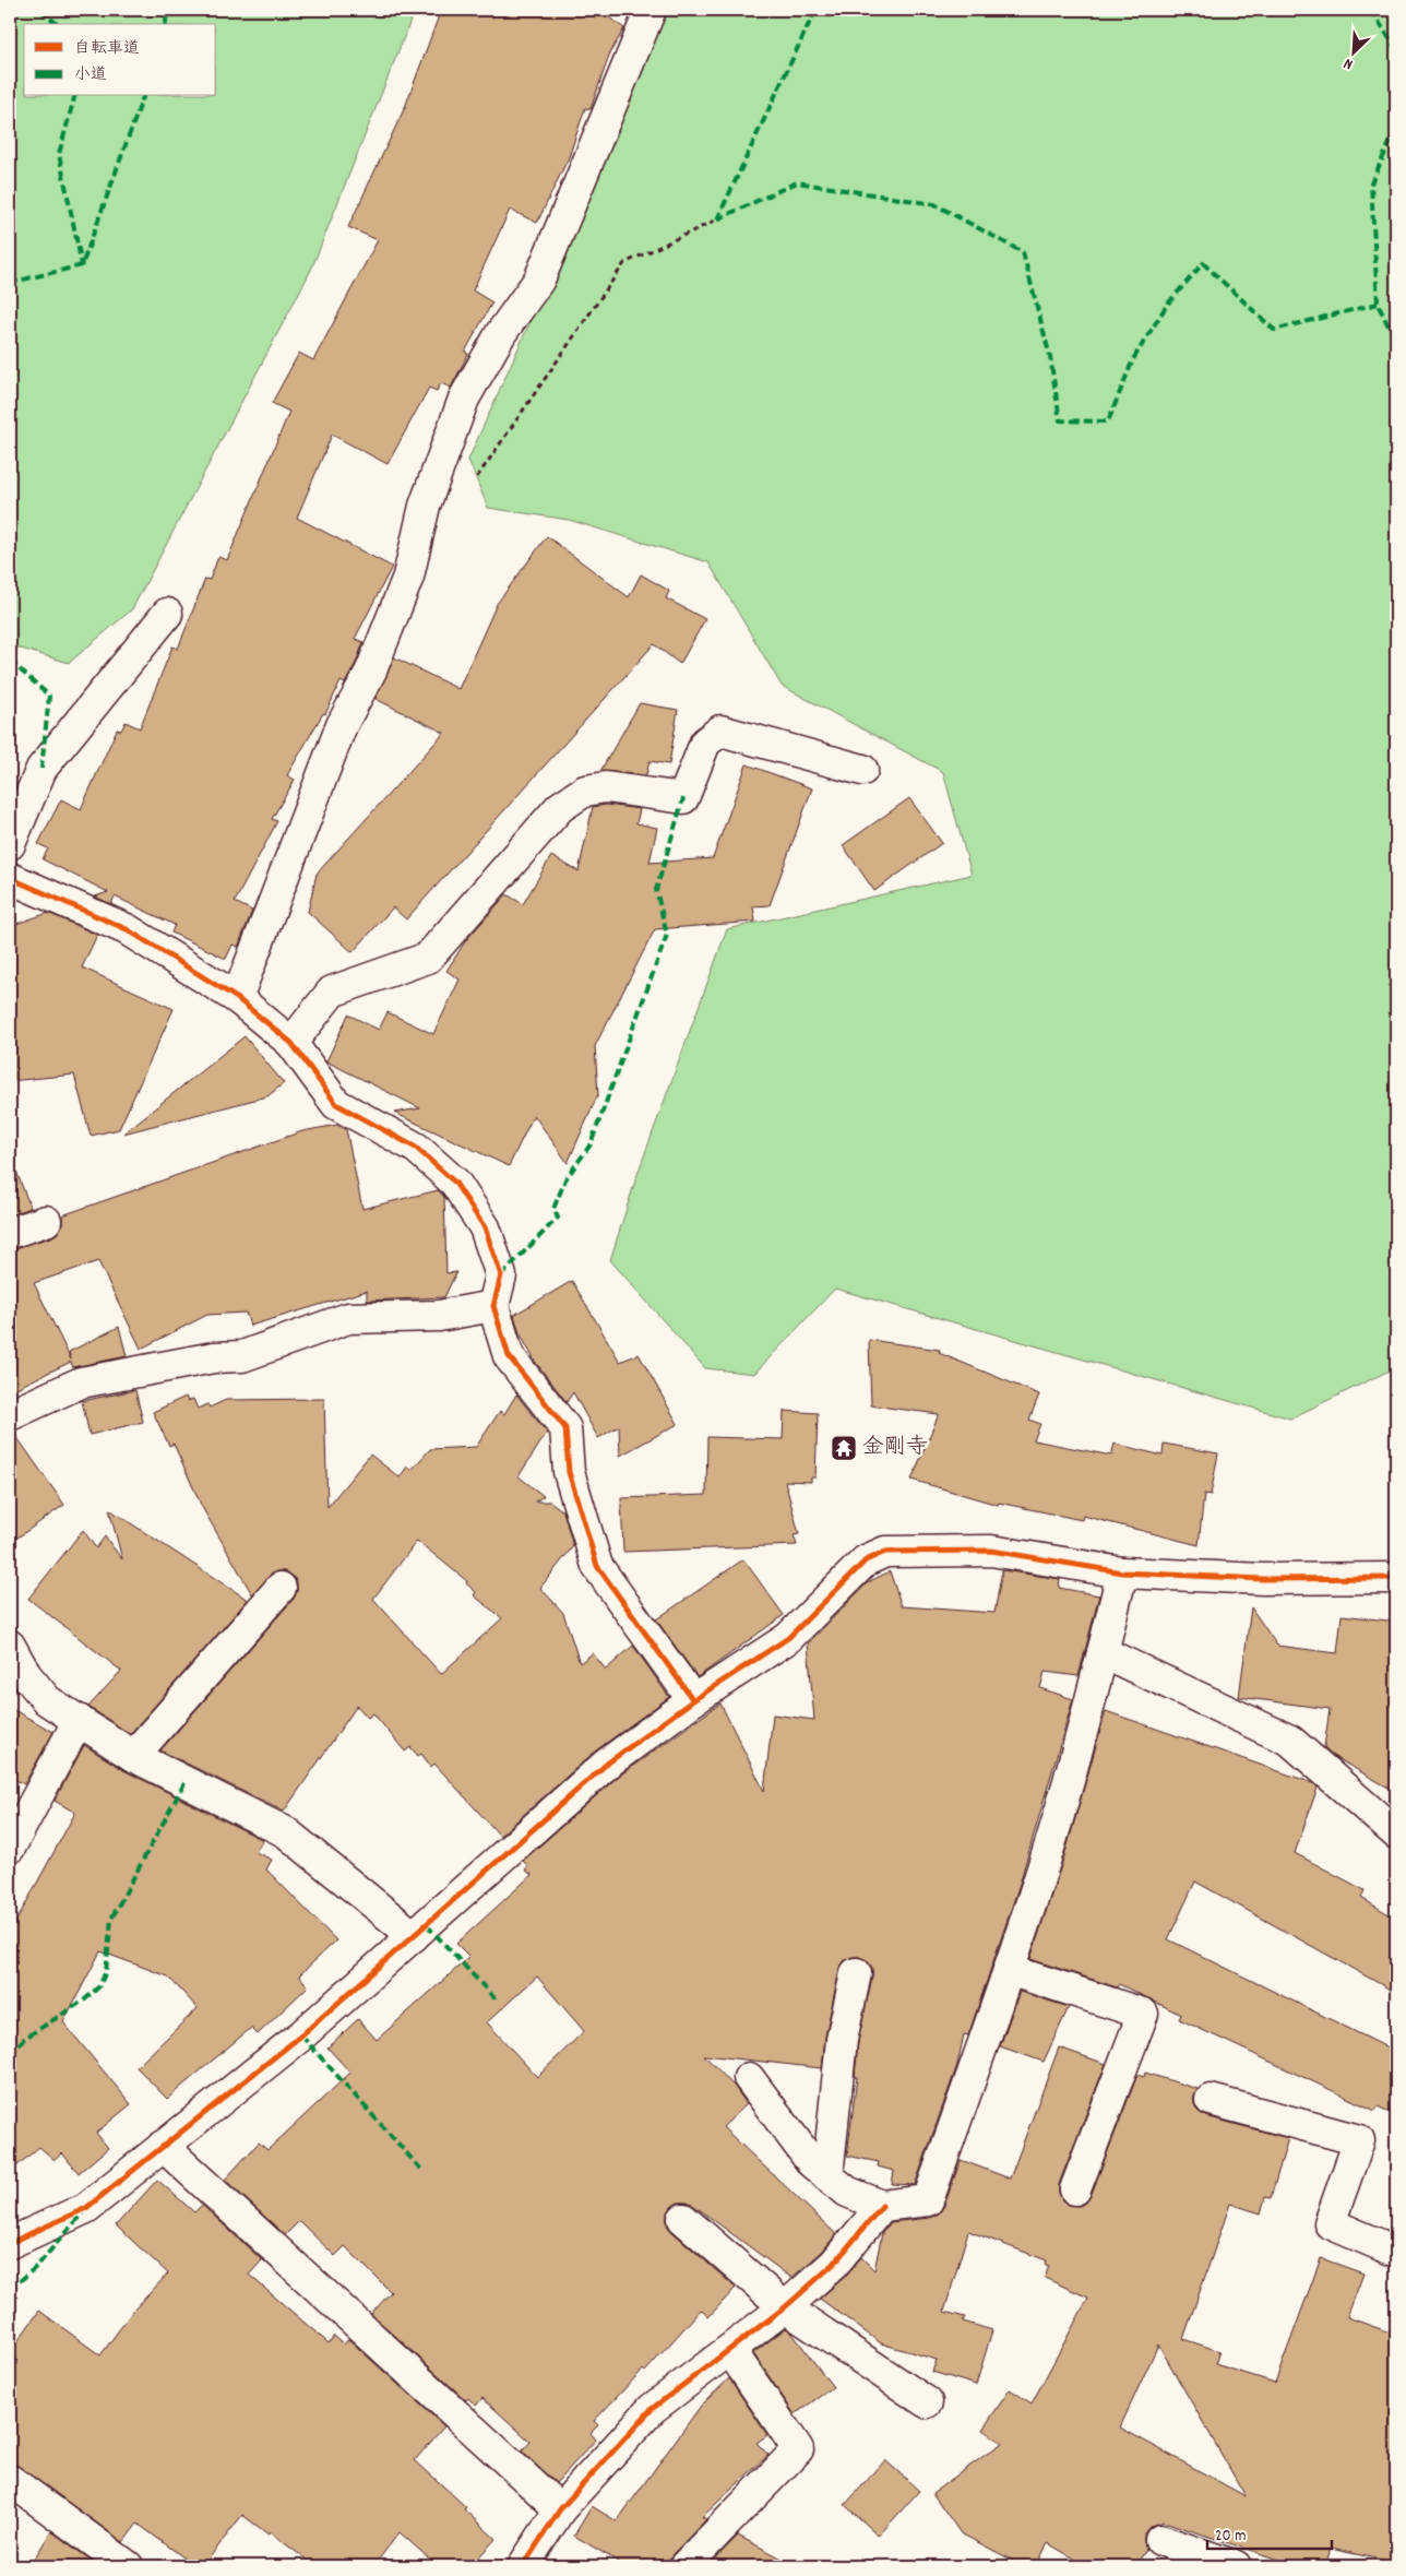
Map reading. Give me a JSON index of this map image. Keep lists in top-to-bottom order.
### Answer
{
  "places": {
    "temple": ["金剛寺"]
  },
  "legend": ["自転車道", "小道"],
  "scale_bar": "20 m",
  "north": "bottom left"
}
